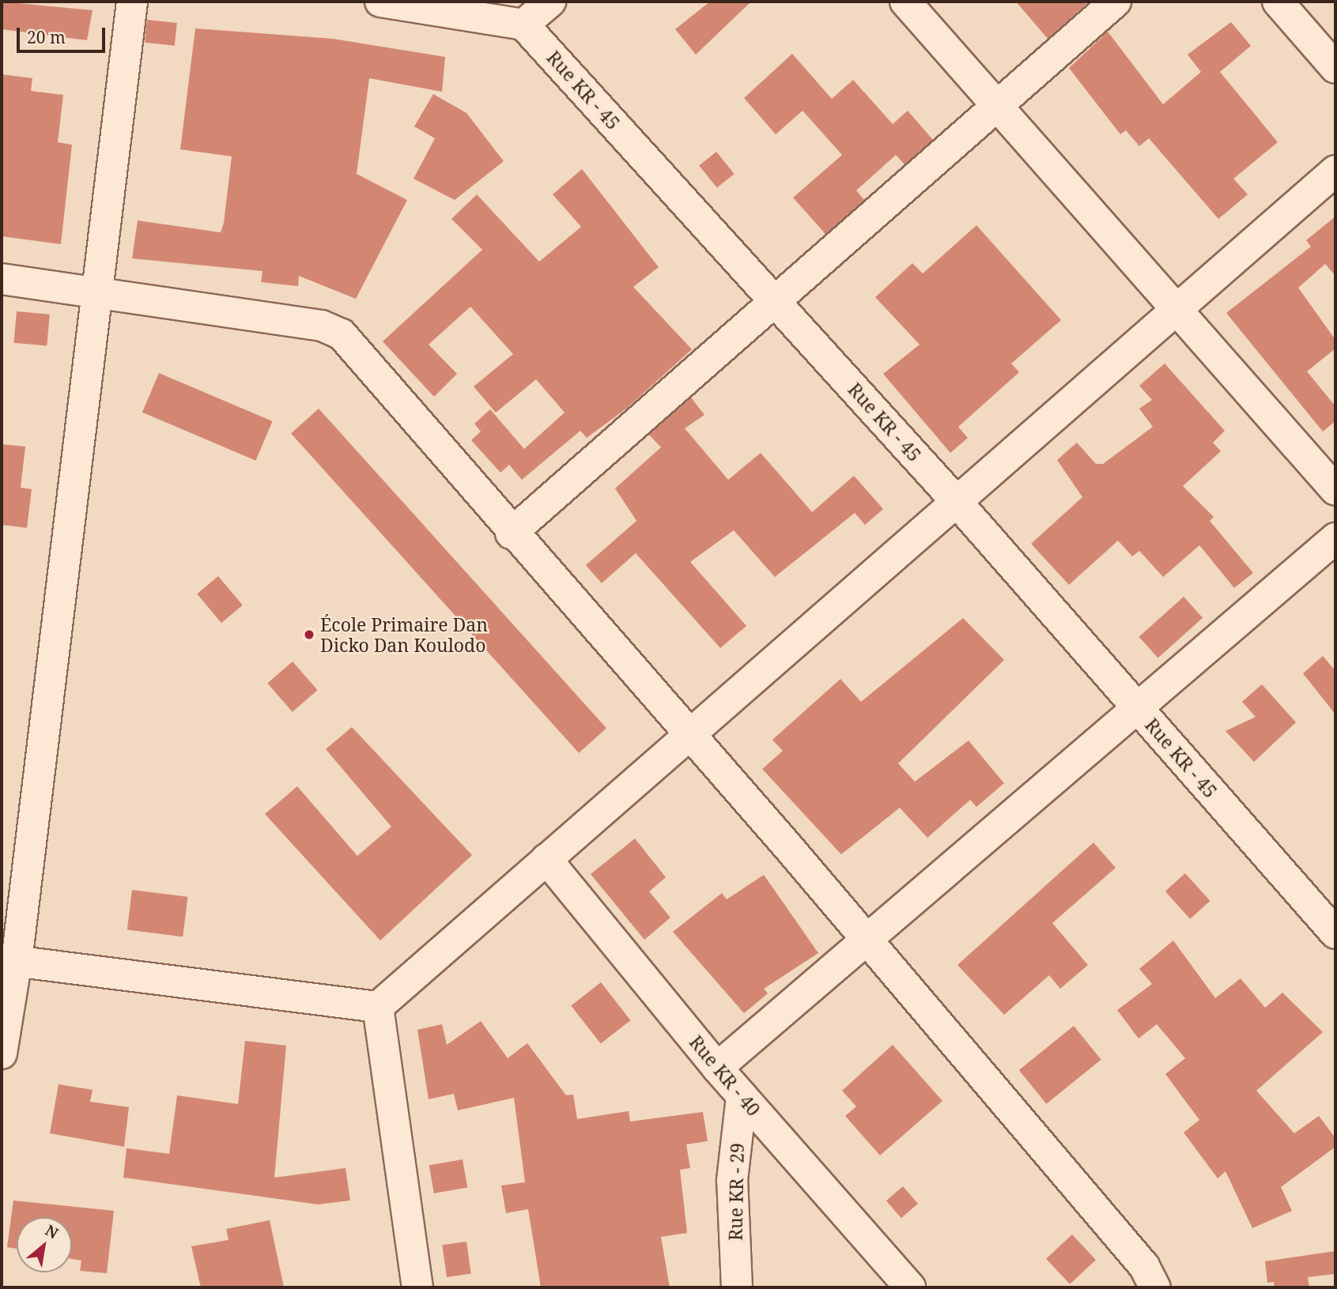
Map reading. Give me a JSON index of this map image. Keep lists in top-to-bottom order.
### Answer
{
  "streets": {
    "street": ["Rue KR - 45", "Rue KR - 40", "Rue KR - 29"]
  },
  "crossings": [
    ["Rue KR - 40", "Rue KR - 29"]
  ],
  "places": ["École Primaire Dan Dicko Dan Koulodo"],
  "scale_bar": "20 m",
  "north": "top right"
}
